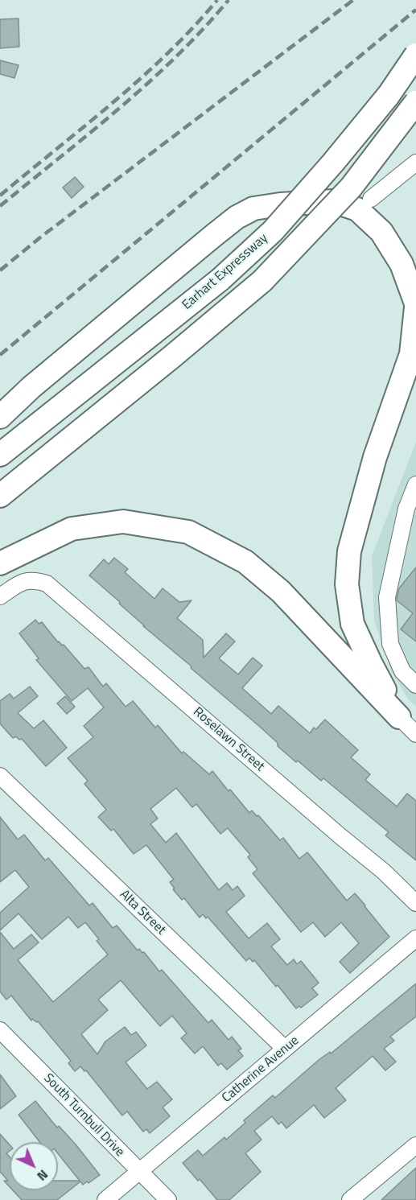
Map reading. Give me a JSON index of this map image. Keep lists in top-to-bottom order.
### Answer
{
  "streets": {
    "highway": ["Earhart Expressway"],
    "street": [
      "Roselawn Street",
      "Alta Street",
      "Catherine Avenue",
      "South Turnbull Drive"
    ]
  },
  "crossings": [
    ["Alta Street", "Catherine Avenue"],
    ["Catherine Avenue", "South Turnbull Drive"]
  ],
  "north": "bottom right"
}
